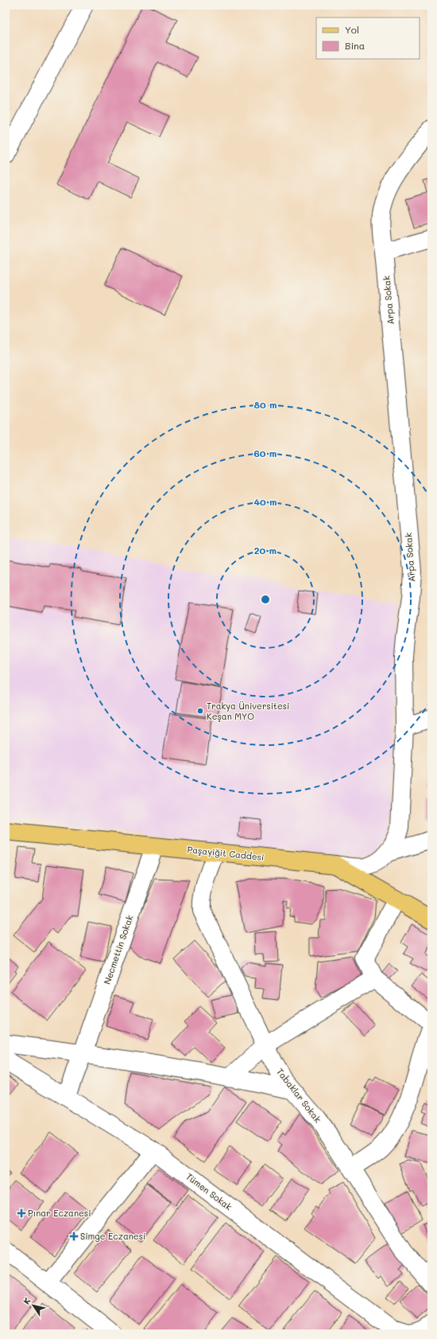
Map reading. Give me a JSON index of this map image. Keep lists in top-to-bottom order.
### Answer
{
  "streets": {
    "main road": ["Paşayiğit Caddesi"],
    "street": [
      "Arpa Sokak",
      "Necmettin Sokak",
      "Tabaklar Sokak",
      "Tümen Sokak"
    ]
  },
  "crossings": [
    ["Arpa Sokak", "Paşayiğit Caddesi"],
    ["Paşayiğit Caddesi", "Necmettin Sokak"],
    ["Paşayiğit Caddesi", "Tabaklar Sokak"],
    ["Necmettin Sokak", "Tümen Sokak"]
  ],
  "places": {
    "other": ["Trakya Üniversitesi Keşan MYO"],
    "health": ["Pınar Eczanesi", "Simge Eczanesi"]
  },
  "legend": ["Yol", "Bina"],
  "north": "top left",
  "rings": [
    "80 m",
    "60 m",
    "40 m",
    "20 m"
  ]
}
